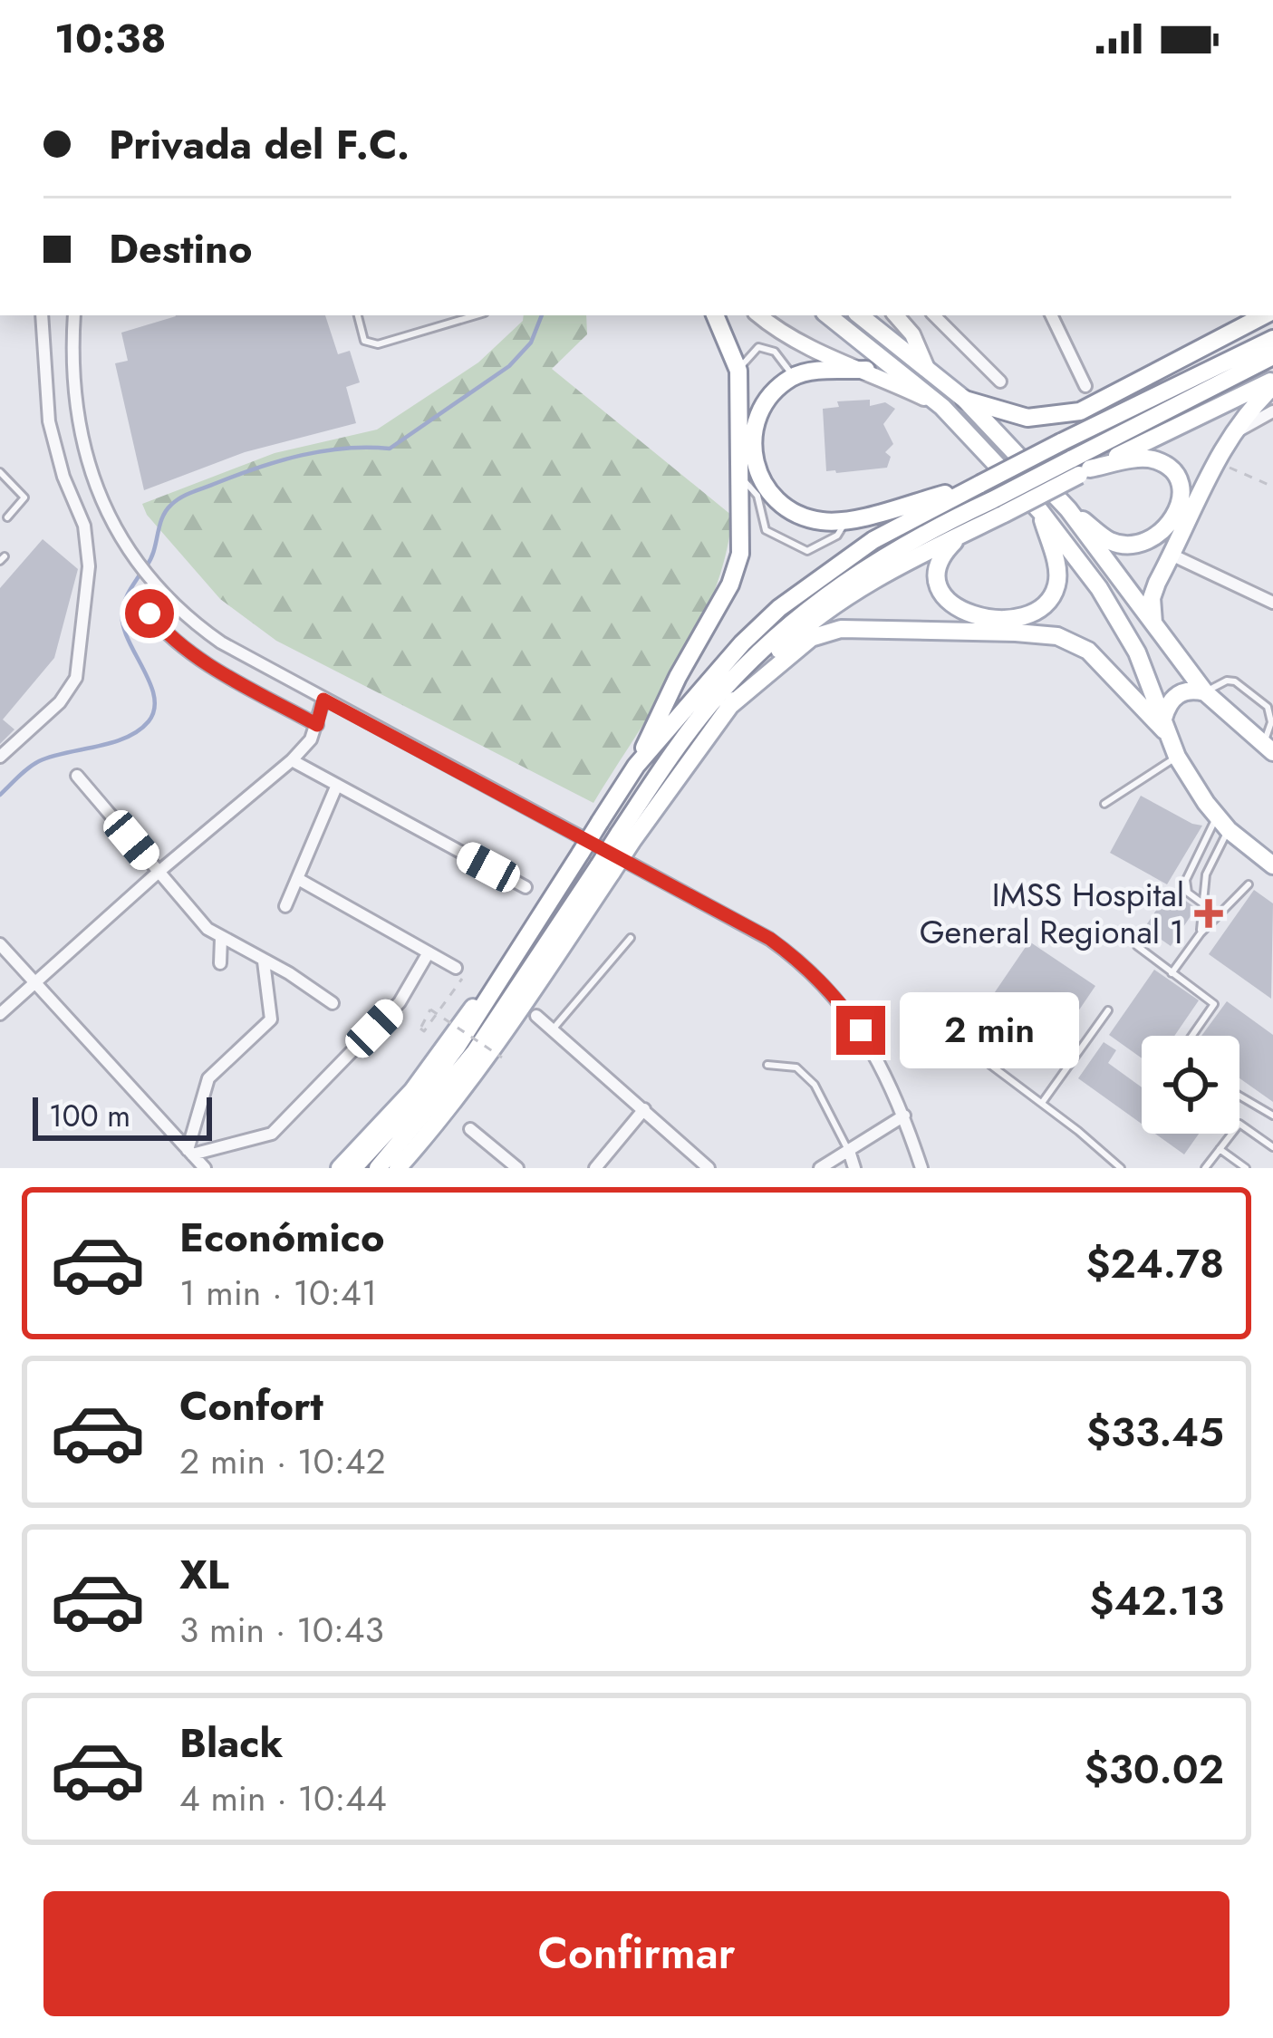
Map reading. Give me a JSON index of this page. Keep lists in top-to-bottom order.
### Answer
{
  "places": {
    "health": ["IMSS Hospital General Regional 1"]
  },
  "scale_bar": "100 m",
  "page": {
    "status": "10:38",
    "banner": ["Privada del F.C.", "Destino"],
    "bubble": "2 min",
    "scale": "100 m",
    "list": [
      {
        "name": "Económico",
        "note": "1 min · 10:41",
        "value": "$24.78"
      },
      {
        "name": "Confort",
        "note": "2 min · 10:42",
        "value": "$33.45"
      },
      {
        "name": "XL",
        "note": "3 min · 10:43",
        "value": "$42.13"
      },
      {
        "name": "Black",
        "note": "4 min · 10:44",
        "value": "$30.02"
      }
    ],
    "buttons": "Confirmar"
  }
}
